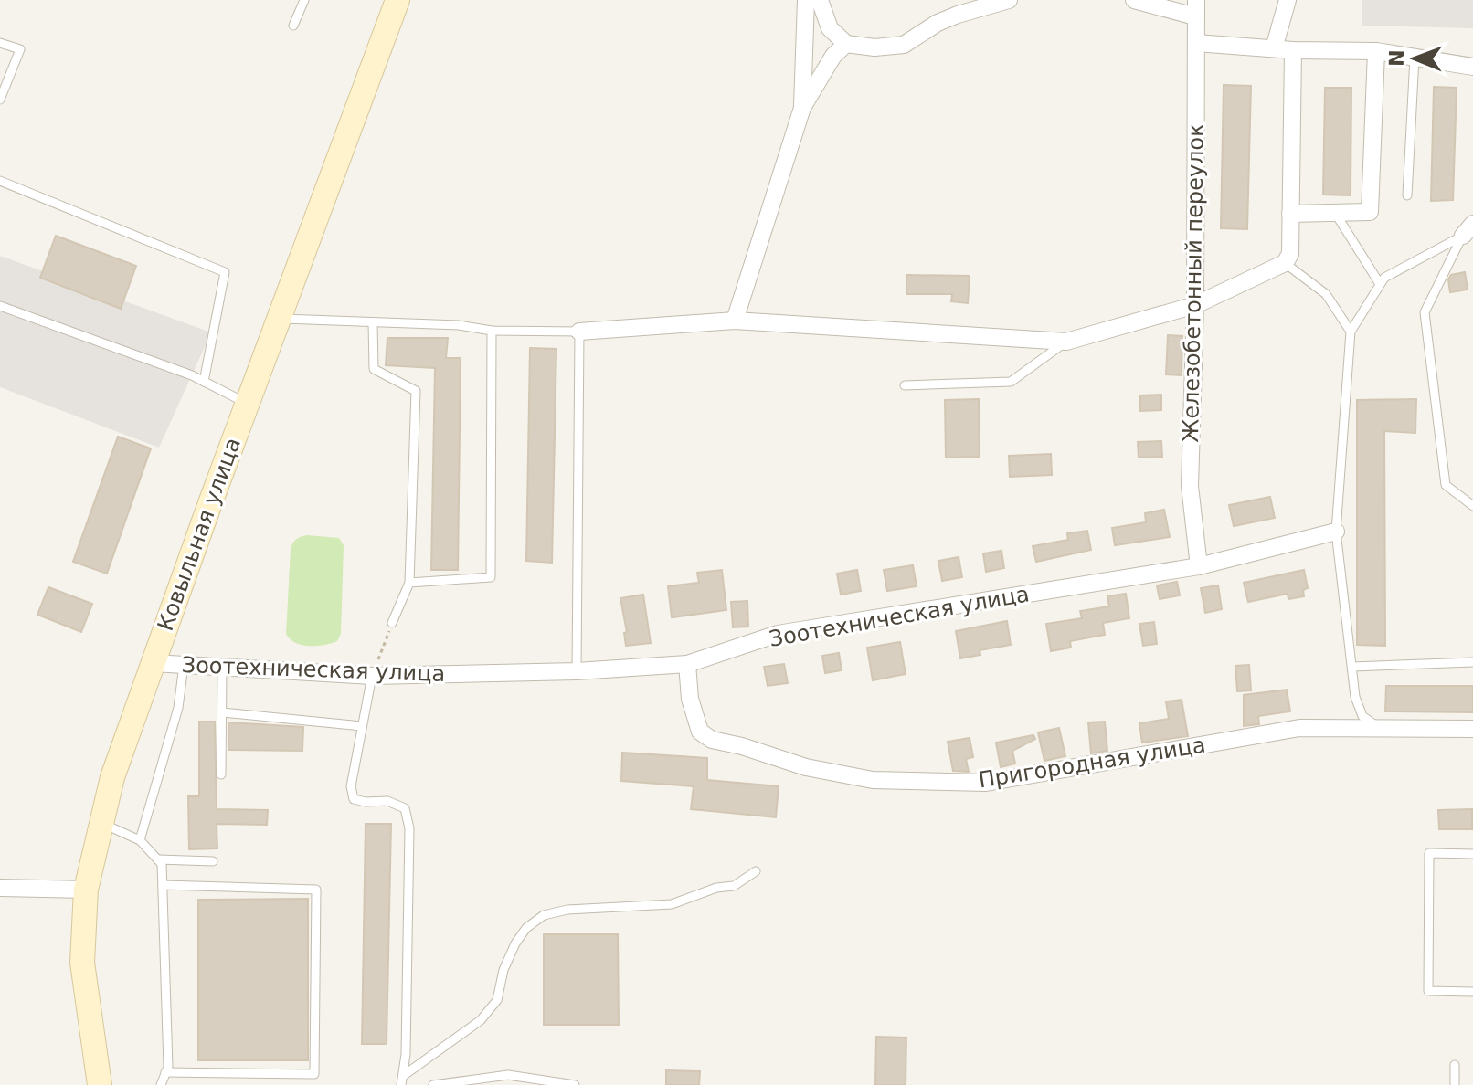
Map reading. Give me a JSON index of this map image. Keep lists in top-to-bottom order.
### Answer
{
  "streets": {
    "main road": ["Ковыльная улица"],
    "street": ["Железобетонный переулок", "Зоотехническая улица", "Пригородная улица"]
  },
  "crossings": [
    ["Железобетонный переулок", "Зоотехническая улица"],
    ["Ковыльная улица", "Зоотехническая улица"],
    ["Зоотехническая улица", "Пригородная улица"]
  ],
  "north": "left"
}
